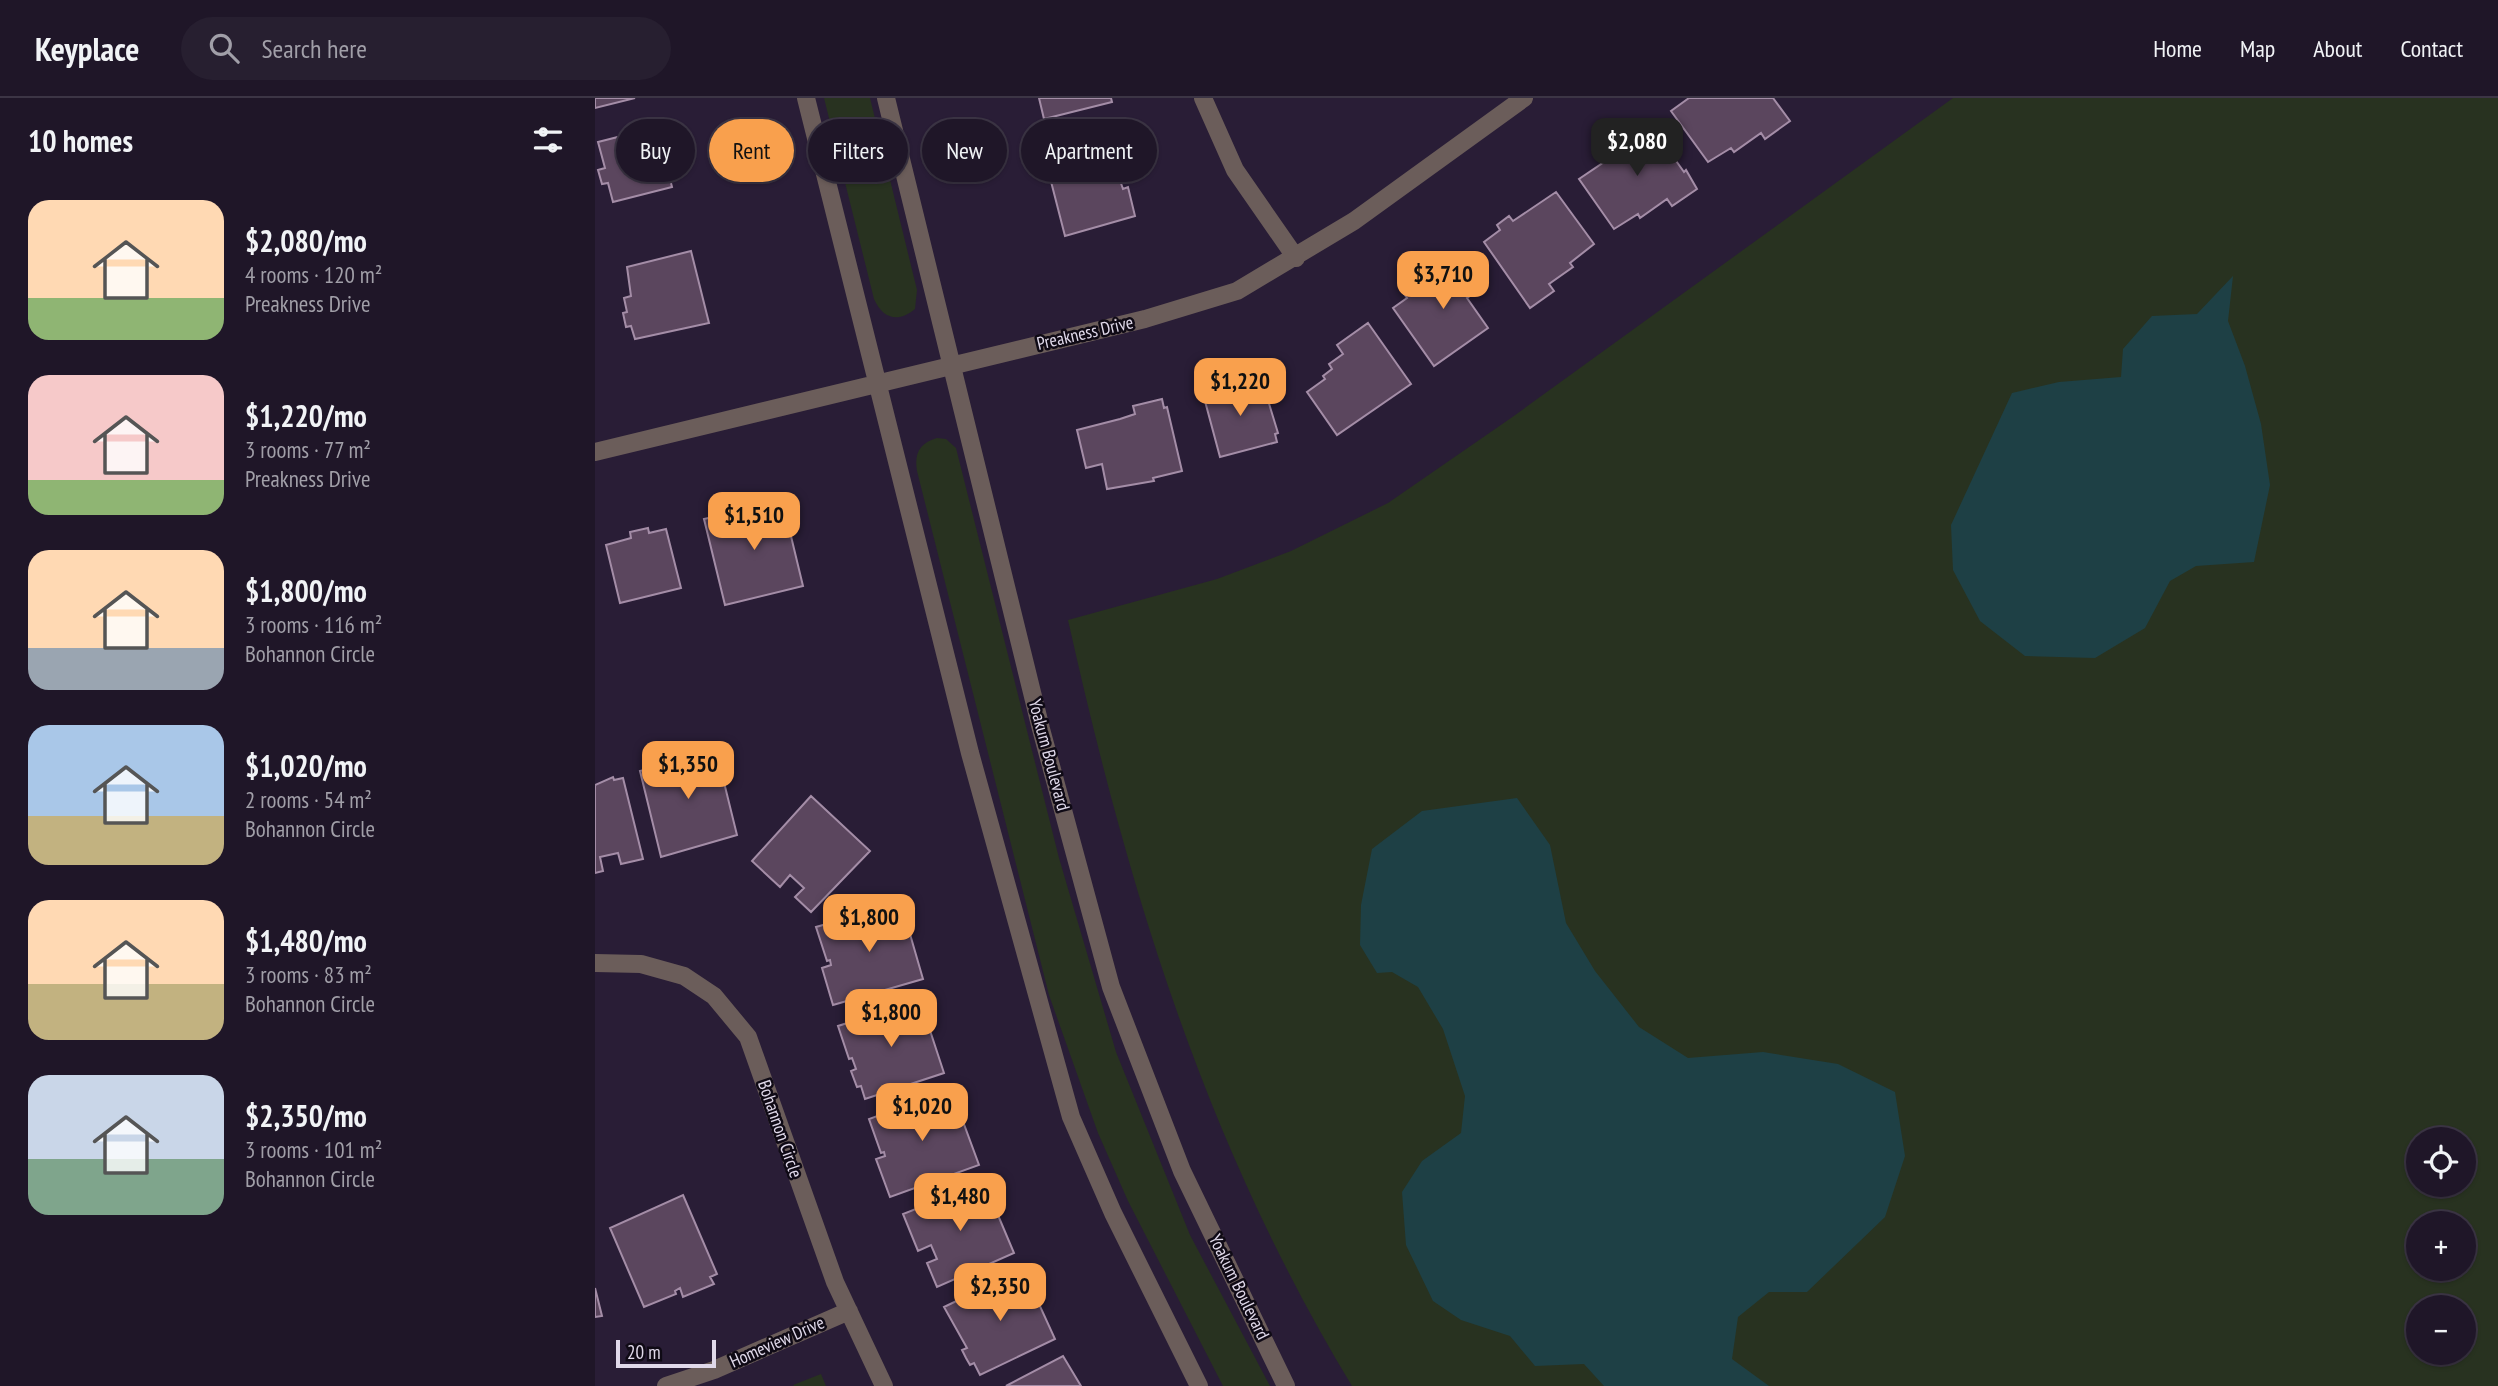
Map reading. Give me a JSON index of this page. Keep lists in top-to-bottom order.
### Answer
{
  "streets": {
    "street": [
      "Preakness Drive",
      "Yoakum Boulevard",
      "Bohannon Circle",
      "Homeview Drive"
    ]
  },
  "crossings": [
    ["Preakness Drive", "Yoakum Boulevard"],
    ["Bohannon Circle", "Homeview Drive"]
  ],
  "scale_bar": "20 m",
  "page": {
    "header": "Keyplace",
    "search": "Search here",
    "nav": [
      "Home",
      "Map",
      "About",
      "Contact"
    ],
    "heading": "10 homes",
    "price": [
      "$2,080",
      "$3,710",
      "$1,220",
      "$1,510",
      "$1,350",
      "$1,800",
      "$1,800",
      "$1,020",
      "$1,480",
      "$2,350"
    ],
    "chip": [
      "Buy",
      "Rent",
      "Filters",
      "New",
      "Apartment"
    ],
    "list": [
      {
        "name": "$2,080/mo",
        "note": "4 rooms · 120 m² · Preakness Drive"
      },
      {
        "name": "$1,220/mo",
        "note": "3 rooms · 77 m² · Preakness Drive"
      },
      {
        "name": "$1,800/mo",
        "note": "3 rooms · 116 m² · Bohannon Circle"
      },
      {
        "name": "$1,020/mo",
        "note": "2 rooms · 54 m² · Bohannon Circle"
      },
      {
        "name": "$1,480/mo",
        "note": "3 rooms · 83 m² · Bohannon Circle"
      },
      {
        "name": "$2,350/mo",
        "note": "3 rooms · 101 m² · Bohannon Circle"
      }
    ],
    "map_buttons": ["+", "−"],
    "scale": "20 m"
  }
}
